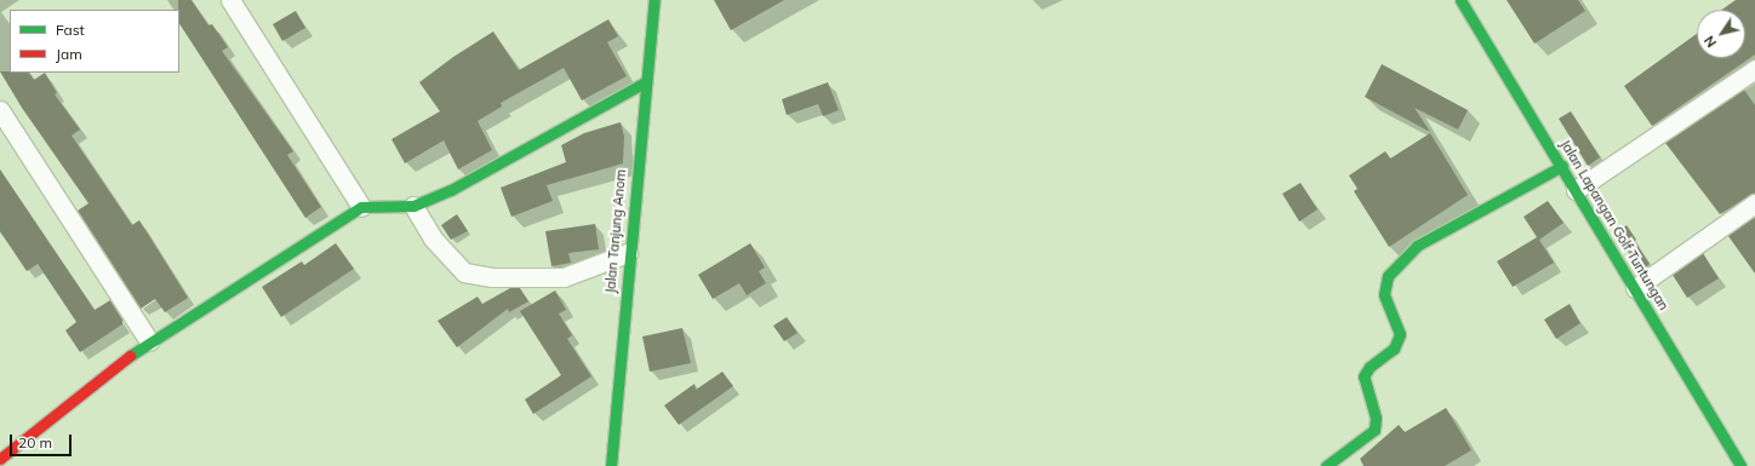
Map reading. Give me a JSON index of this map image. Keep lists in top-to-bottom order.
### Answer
{
  "streets": {
    "street": ["Jalan Lapangan Golf Tuntungan", "Jalan Tanjung Anom"]
  },
  "legend": ["Fast", "Jam"],
  "scale_bar": "20 m",
  "north": "bottom left"
}
